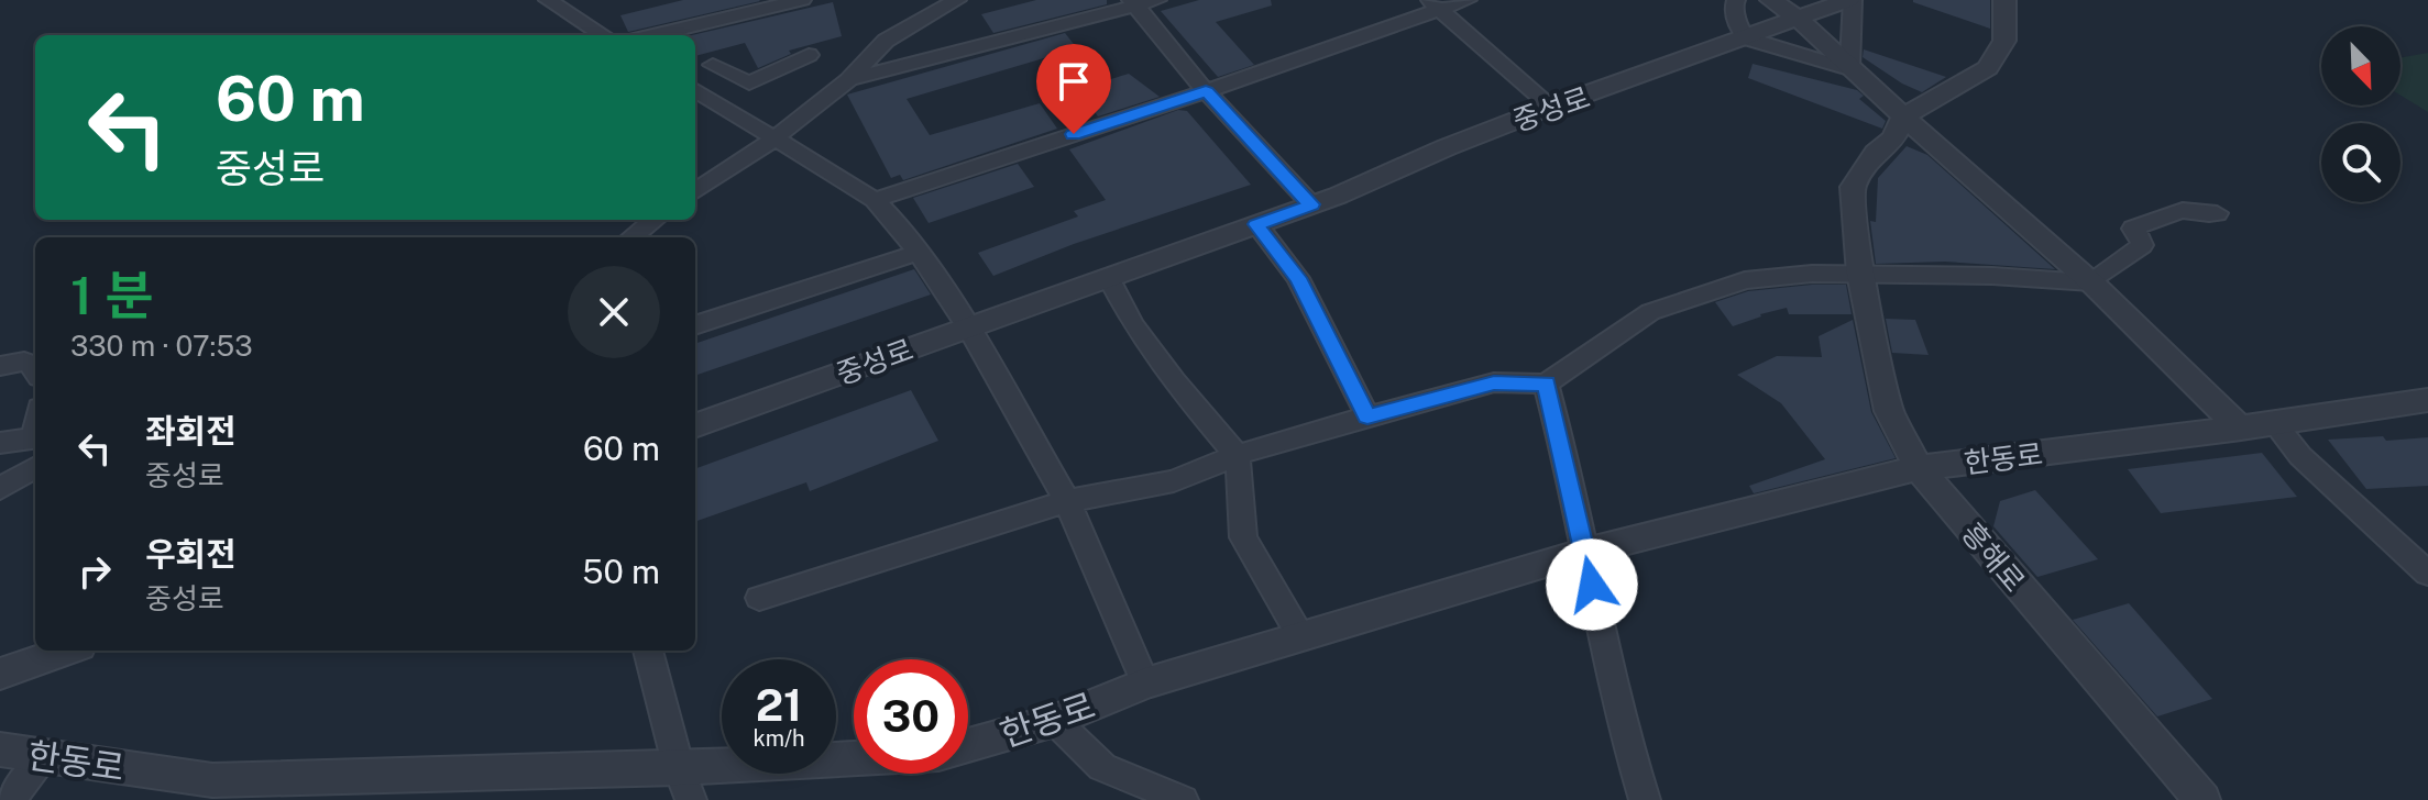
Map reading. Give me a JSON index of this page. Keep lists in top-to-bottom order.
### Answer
{
  "streets": {
    "street": ["중성로", "한동로", "흥해로"]
  },
  "crossings": [
    ["한동로", "흥해로"]
  ],
  "north": "bottom right",
  "page": {
    "turn": ["60 m", "중성로"],
    "heading": ["1 분", "330 m · 07:53"],
    "list": [
      {
        "name": "좌회전",
        "note": "중성로",
        "value": "60 m"
      },
      {
        "name": "우회전",
        "note": "중성로",
        "value": "50 m"
      }
    ],
    "speed": "21 km/h",
    "limit": "30"
  }
}
